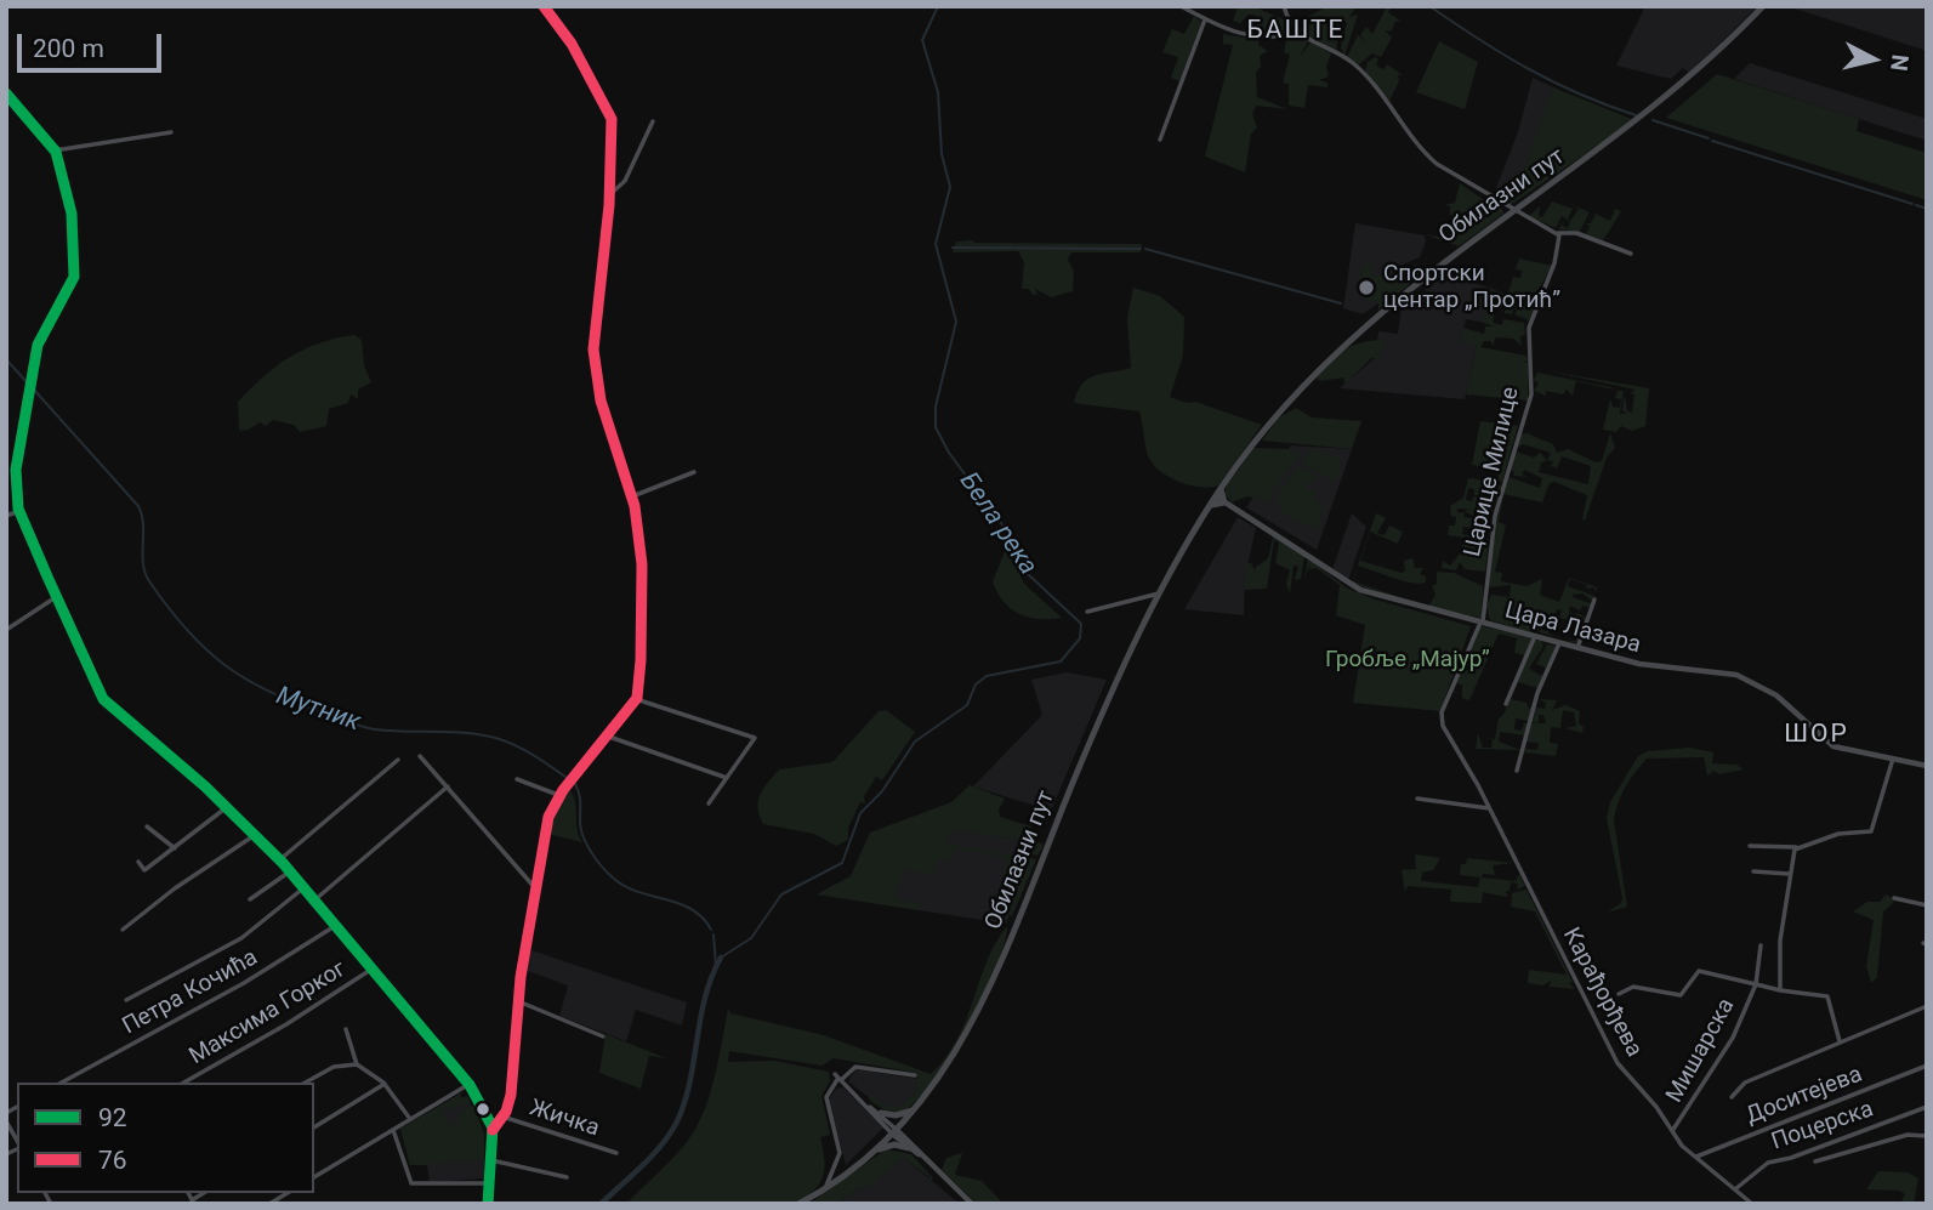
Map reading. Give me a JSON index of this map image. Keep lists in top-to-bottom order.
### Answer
{
  "streets": {
    "main road": ["Обилазни пут"],
    "street": [
      "Царице Милице",
      "Цара Лазара",
      "Петра Кочића",
      "Карађорђева",
      "Максима Горког",
      "Мишарска",
      "Доситејева",
      "Жичка",
      "Поцерска"
    ]
  },
  "crossings": [
    ["Обилазни пут", "Цара Лазара"],
    ["Царице Милице", "Цара Лазара"],
    ["Царице Милице", "Карађорђева"],
    ["Цара Лазара", "Карађорђева"],
    ["Карађорђева", "Мишарска"],
    ["Карађорђева", "Доситејева"],
    ["Карађорђева", "Поцерска"]
  ],
  "districts": ["БАШТЕ", "ШОР"],
  "water": ["Бела река", "Мутник"],
  "parks": ["Гробље „Мајур”"],
  "places": ["Спортски центар „Протић”"],
  "lines": ["transit line 76", "transit line 92"],
  "legend": ["92", "76"],
  "scale_bar": "200 m",
  "north": "right"
}
